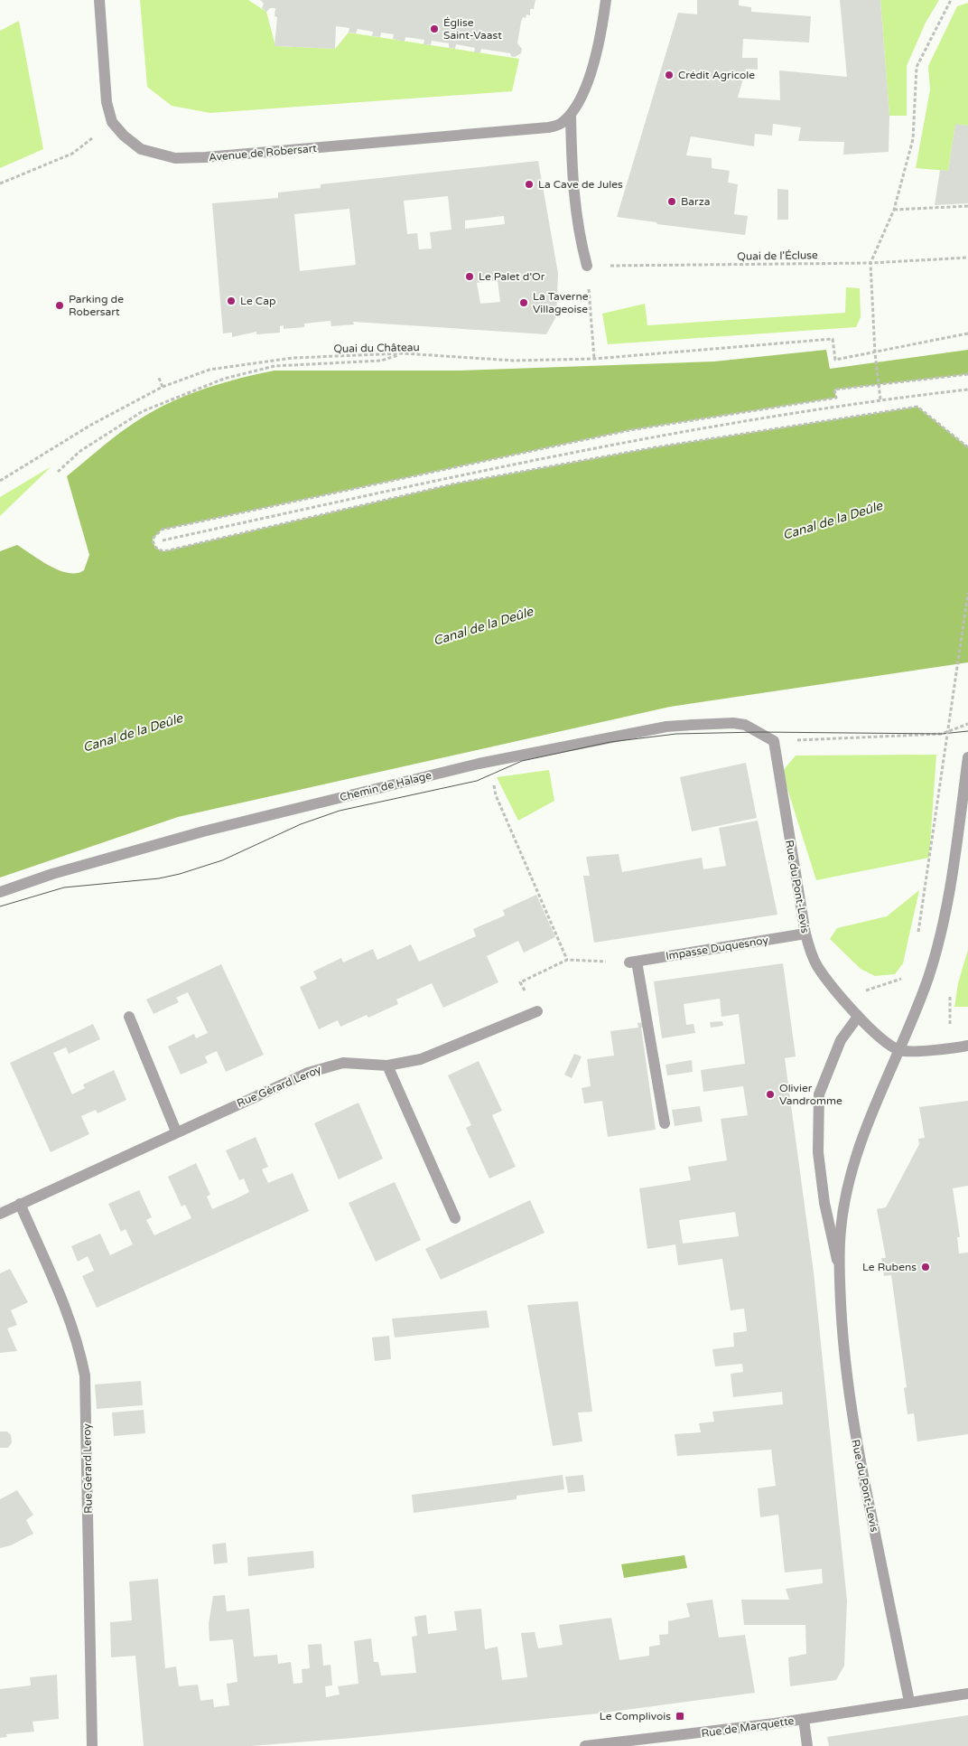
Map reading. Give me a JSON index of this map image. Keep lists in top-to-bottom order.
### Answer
{
  "streets": {
    "street": [
      "Avenue de Robersart",
      "Chemin de Halage",
      "Rue du Pont-Levis",
      "Impasse Duquesnoy",
      "Rue Gérard Leroy",
      "Rue de Marquette"
    ],
    "path": ["Quai de l'Écluse", "Quai du Château"]
  },
  "crossings": [
    ["Chemin de Halage", "Rue du Pont-Levis"],
    ["Rue du Pont-Levis", "Impasse Duquesnoy"],
    ["Rue du Pont-Levis", "Rue de Marquette"]
  ],
  "water": ["Canal de la Deûle"],
  "places": {
    "other": [
      "Église Saint-Vaast",
      "Crédit Agricole",
      "La Cave de Jules",
      "Barza",
      "Le Palet d'Or",
      "Le Cap",
      "La Taverne Villageoise",
      "Parking de Robersart",
      "Olivier Vandromme",
      "Le Rubens"
    ],
    "transit": ["Le Complivois"]
  }
}
